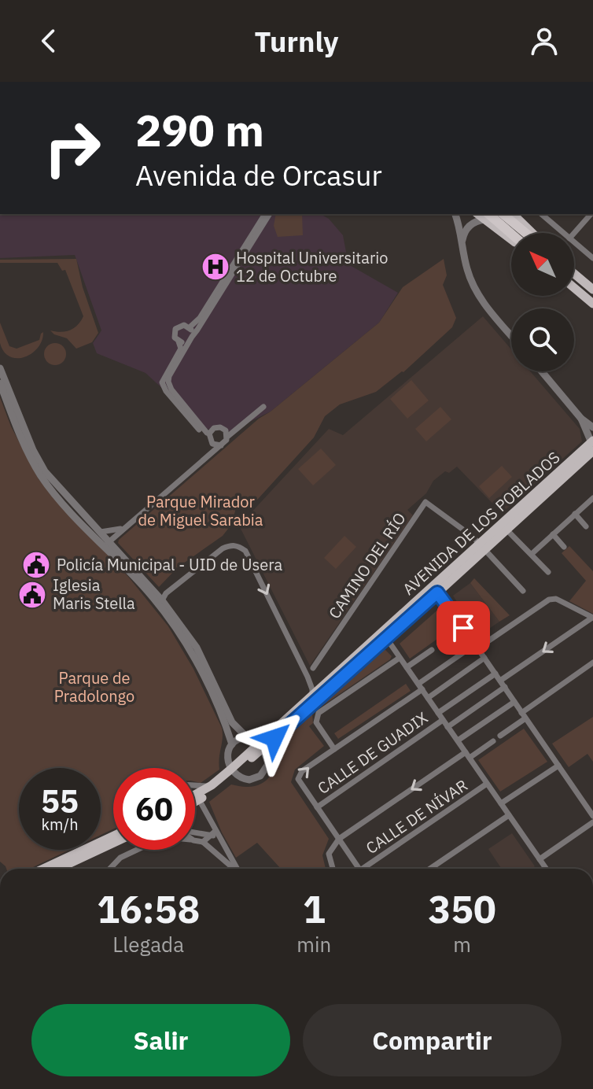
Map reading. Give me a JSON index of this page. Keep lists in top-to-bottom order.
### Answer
{
  "streets": {
    "main road": ["AVENIDA DE LOS POBLADOS"],
    "street": ["CAMINO DEL RÍO", "CALLE DE GUADIX", "CALLE DE NÍVAR"]
  },
  "crossings": [
    ["AVENIDA DE LOS POBLADOS", "CAMINO DEL RÍO"]
  ],
  "parks": ["Parque Mirador de Miguel Sarabia", "Parque de Pradolongo"],
  "places": {
    "hospital": ["Hospital Universitario 12 de Octubre"],
    "public building": ["Policía Municipal - UID de Usera", "Iglesia Maris Stella"]
  },
  "north": "top left",
  "page": {
    "header": "Turnly",
    "turn": ["290 m", "Avenida de Orcasur"],
    "speed": "55 km/h",
    "limit": "60",
    "eta": [
      "16:58",
      "Llegada",
      "1",
      "min",
      "350",
      "m"
    ],
    "buttons": ["Salir", "Compartir"]
  }
}
